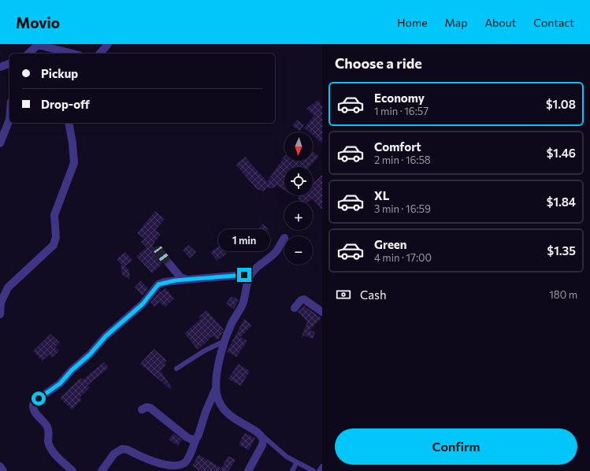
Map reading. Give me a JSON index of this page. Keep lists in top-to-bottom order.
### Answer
{
  "north": "bottom",
  "page": {
    "header": "Movio",
    "nav": [
      "Home",
      "Map",
      "About",
      "Contact"
    ],
    "heading": "Choose a ride",
    "banner": ["Pickup", "Drop-off"],
    "list": [
      {
        "name": "Economy",
        "note": "1 min · 16:57",
        "value": "$1.08"
      },
      {
        "name": "Comfort",
        "note": "2 min · 16:58",
        "value": "$1.46"
      },
      {
        "name": "XL",
        "note": "3 min · 16:59",
        "value": "$1.84"
      },
      {
        "name": "Green",
        "note": "4 min · 17:00",
        "value": "$1.35"
      }
    ],
    "map_buttons": ["+", "−"],
    "bubble": "1 min",
    "pay": ["Cash", "180 m"],
    "buttons": "Confirm"
  }
}
